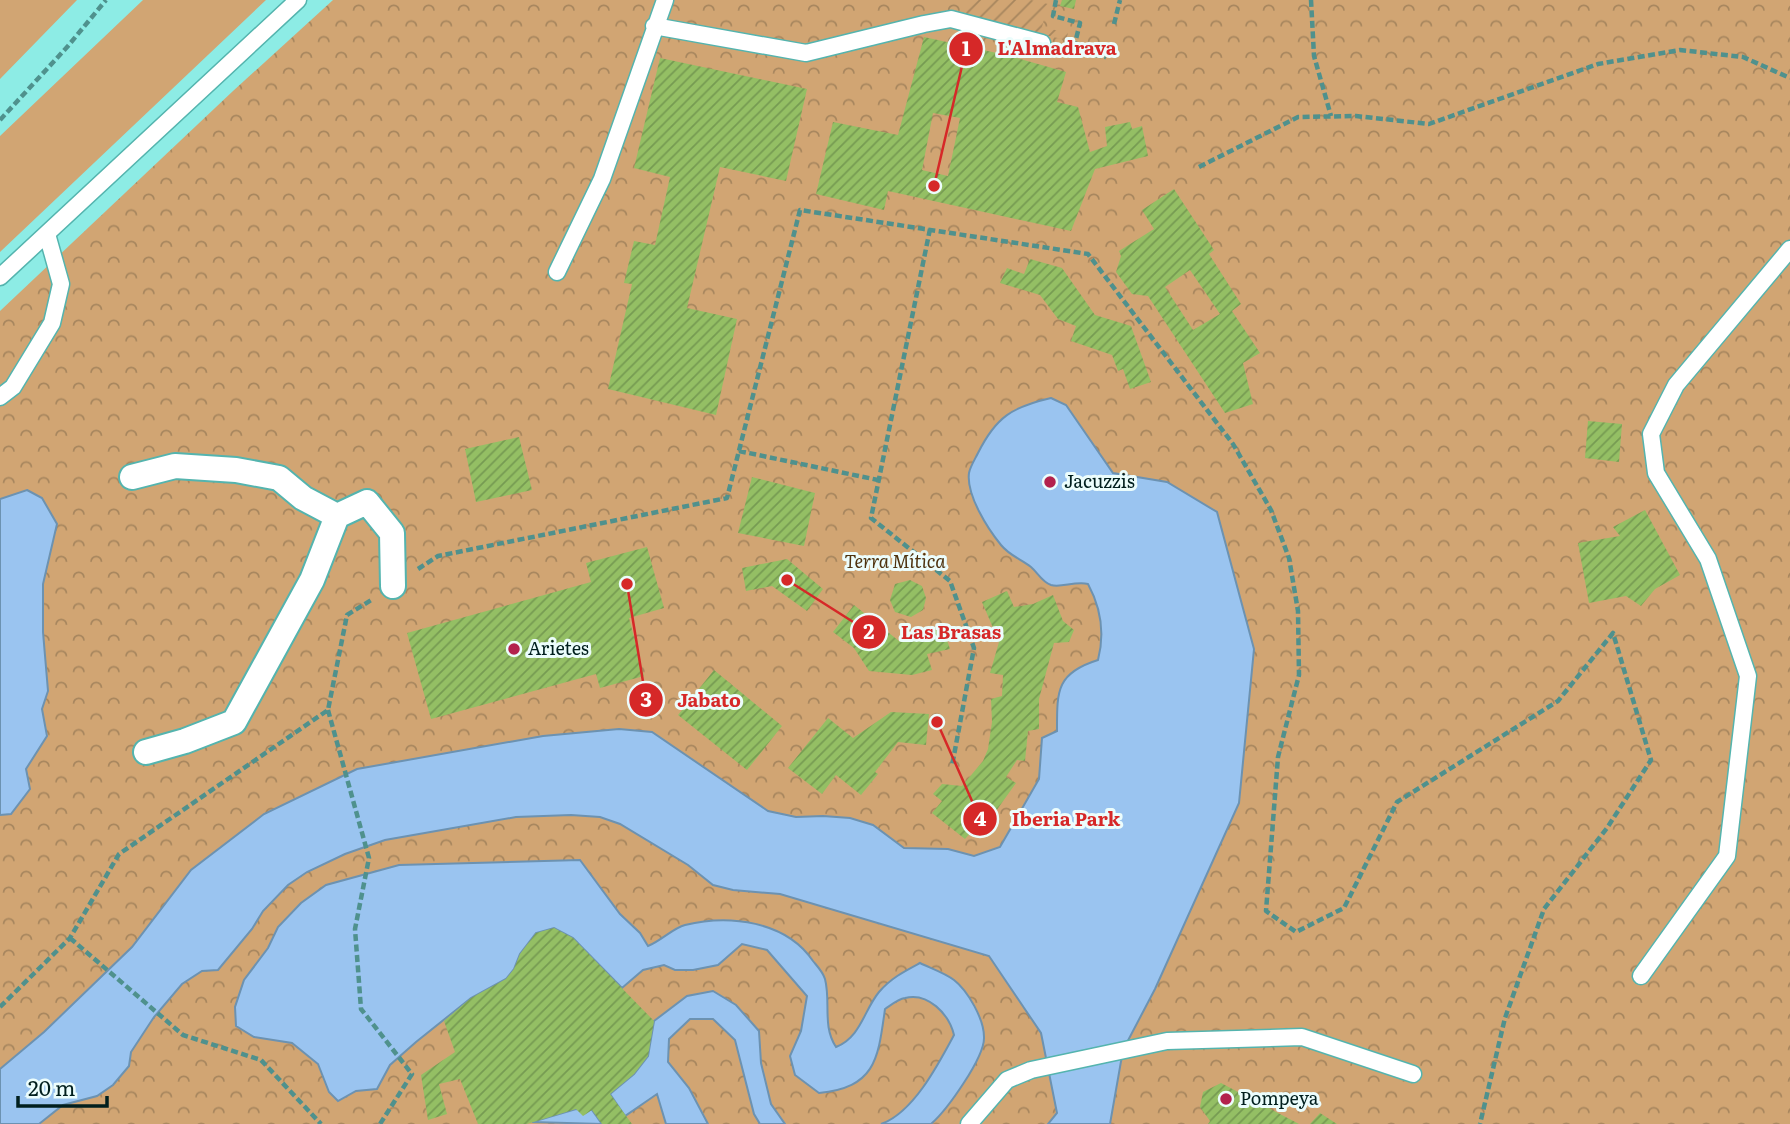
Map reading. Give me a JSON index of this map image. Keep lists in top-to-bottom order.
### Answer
{
  "parks": ["Terra Mítica"],
  "places": [
    "L'Almadrava",
    "Jacuzzis",
    "Las Brasas",
    "Jabato",
    "Arietes",
    "Iberia Park",
    "Pompeya"
  ],
  "scale_bar": "20 m"
}
